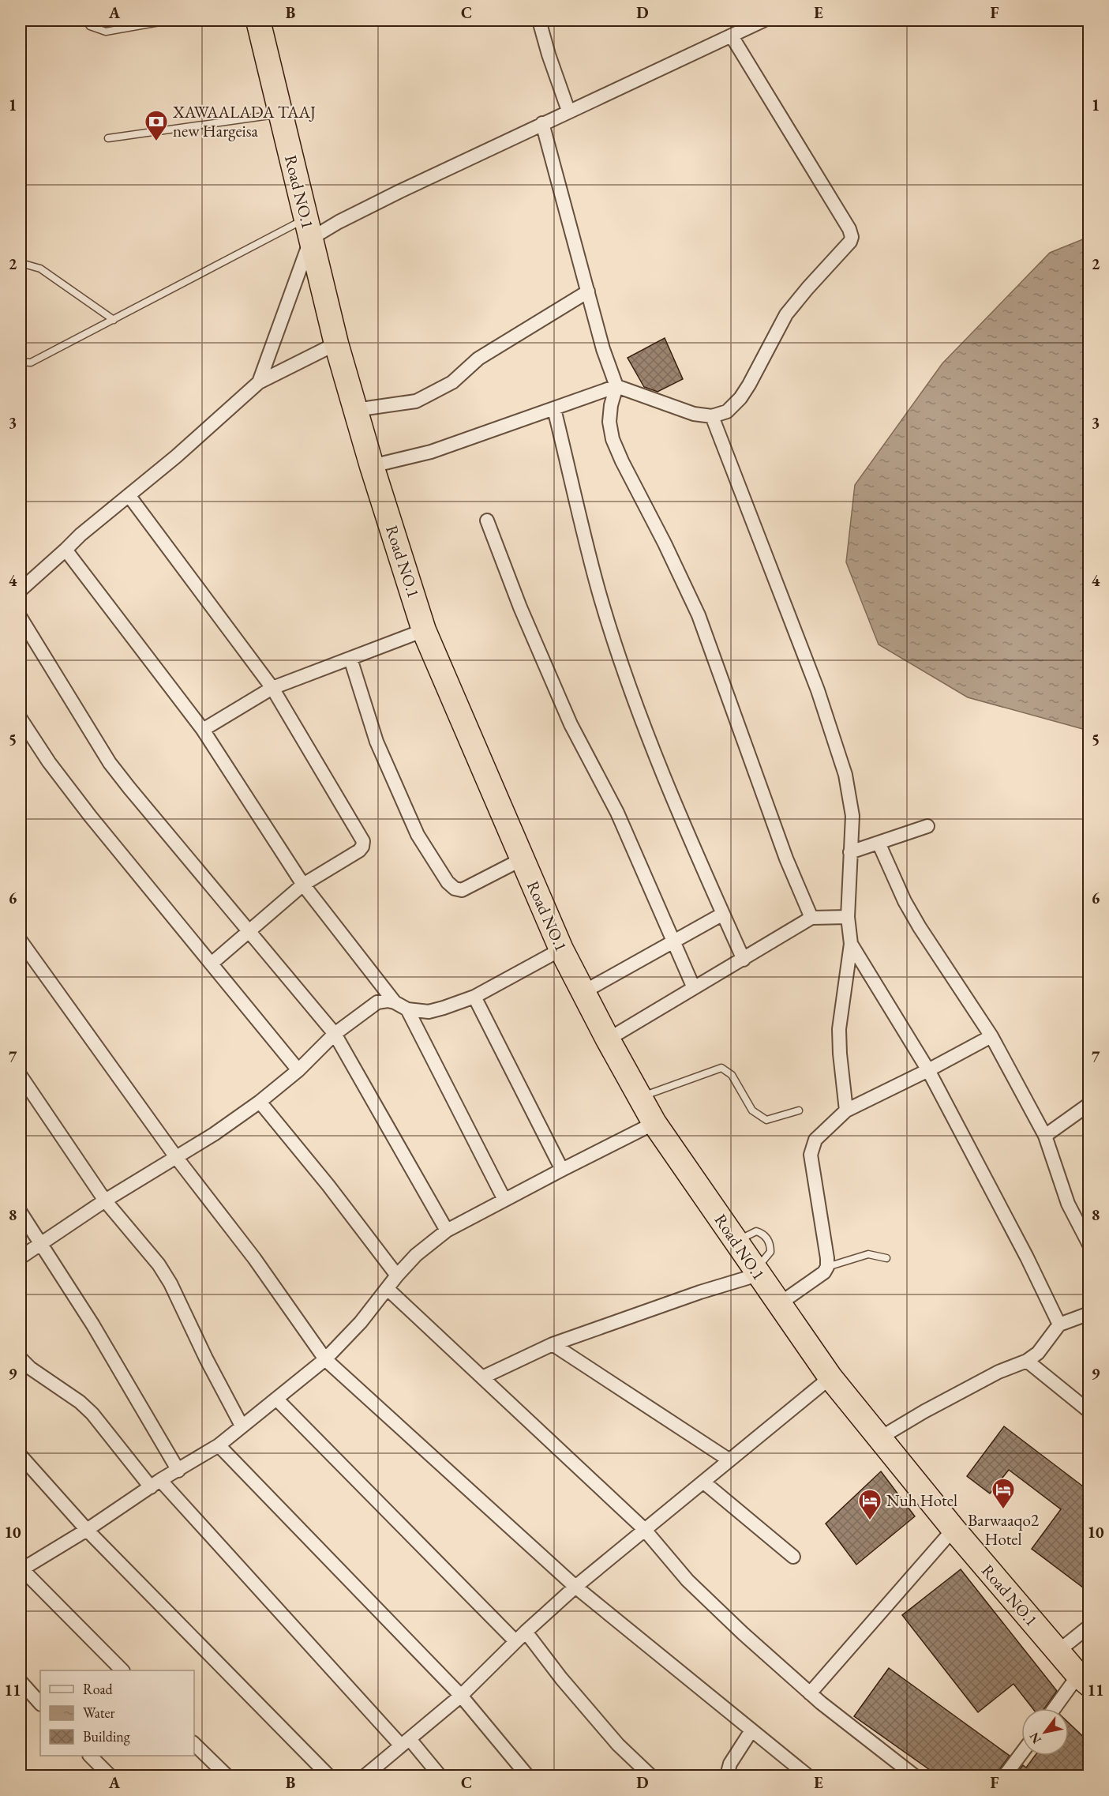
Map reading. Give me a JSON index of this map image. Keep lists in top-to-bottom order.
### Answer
{
  "streets": {
    "highway": ["Road NO.1"]
  },
  "places": {
    "bank": ["XAWAALADA TAAJ new Hargeisa"],
    "hotel": ["Barwaaqo2 Hotel", "Nuh Hotel"]
  },
  "legend": ["Road", "Water", "Building"],
  "north": "bottom left",
  "grid": {
    "columns": [
      "A",
      "B",
      "C",
      "D",
      "E",
      "F"
    ],
    "rows": [
      "1",
      "2",
      "3",
      "4",
      "5",
      "6",
      "7",
      "8",
      "9",
      "10",
      "11"
    ]
  }
}
